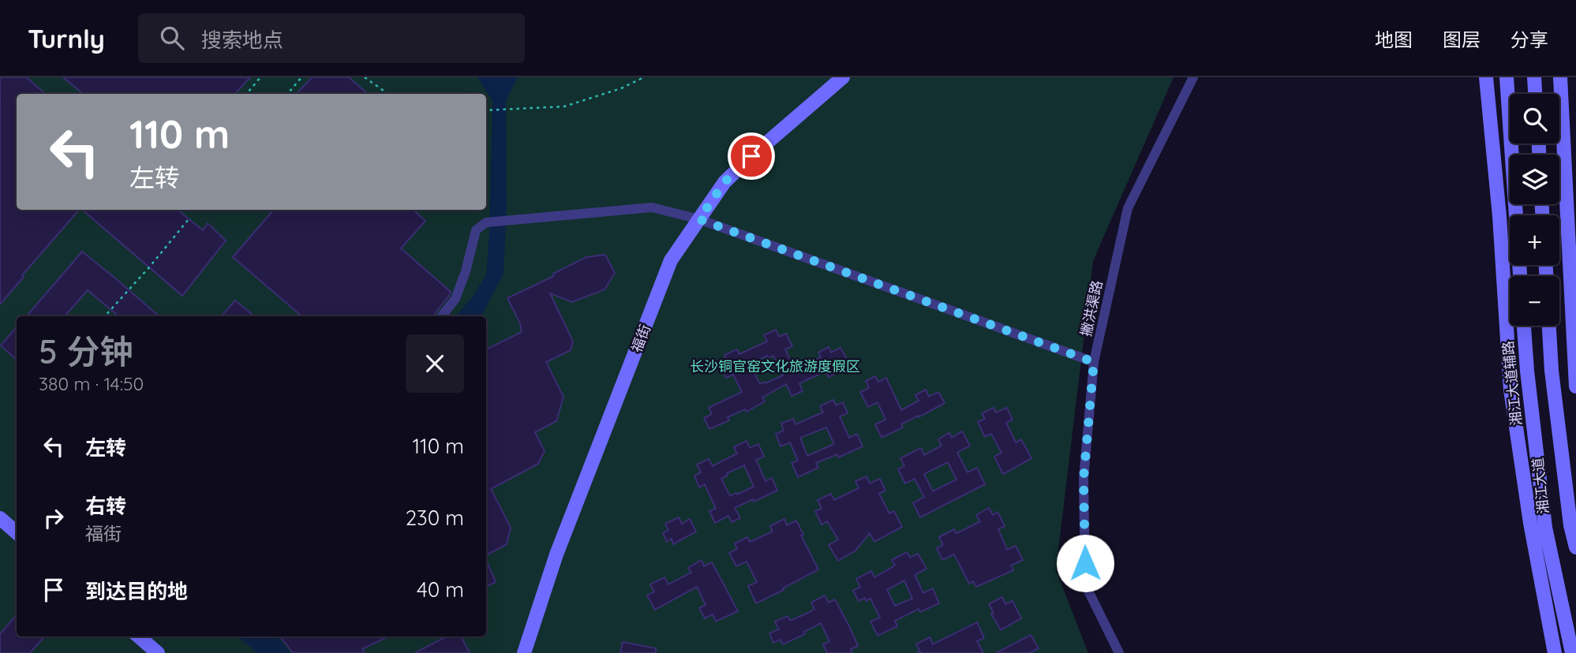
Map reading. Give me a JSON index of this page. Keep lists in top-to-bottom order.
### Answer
{
  "streets": {
    "street": [
      "撇洪渠路",
      "福街",
      "湘江大道辅路",
      "湘江大道"
    ]
  },
  "parks": ["长沙铜官窑文化旅游度假区"],
  "page": {
    "header": "Turnly",
    "search": "搜索地点",
    "nav": ["地图", "图层", "分享"],
    "map_buttons": ["+", "−"],
    "turn": ["110 m", "左转"],
    "heading": ["5 分钟", "380 m · 14:50"],
    "list": [
      {
        "name": "左转",
        "value": "110 m"
      },
      {
        "name": "右转",
        "note": "福街",
        "value": "230 m"
      },
      {
        "name": "到达目的地",
        "value": "40 m"
      }
    ]
  }
}
